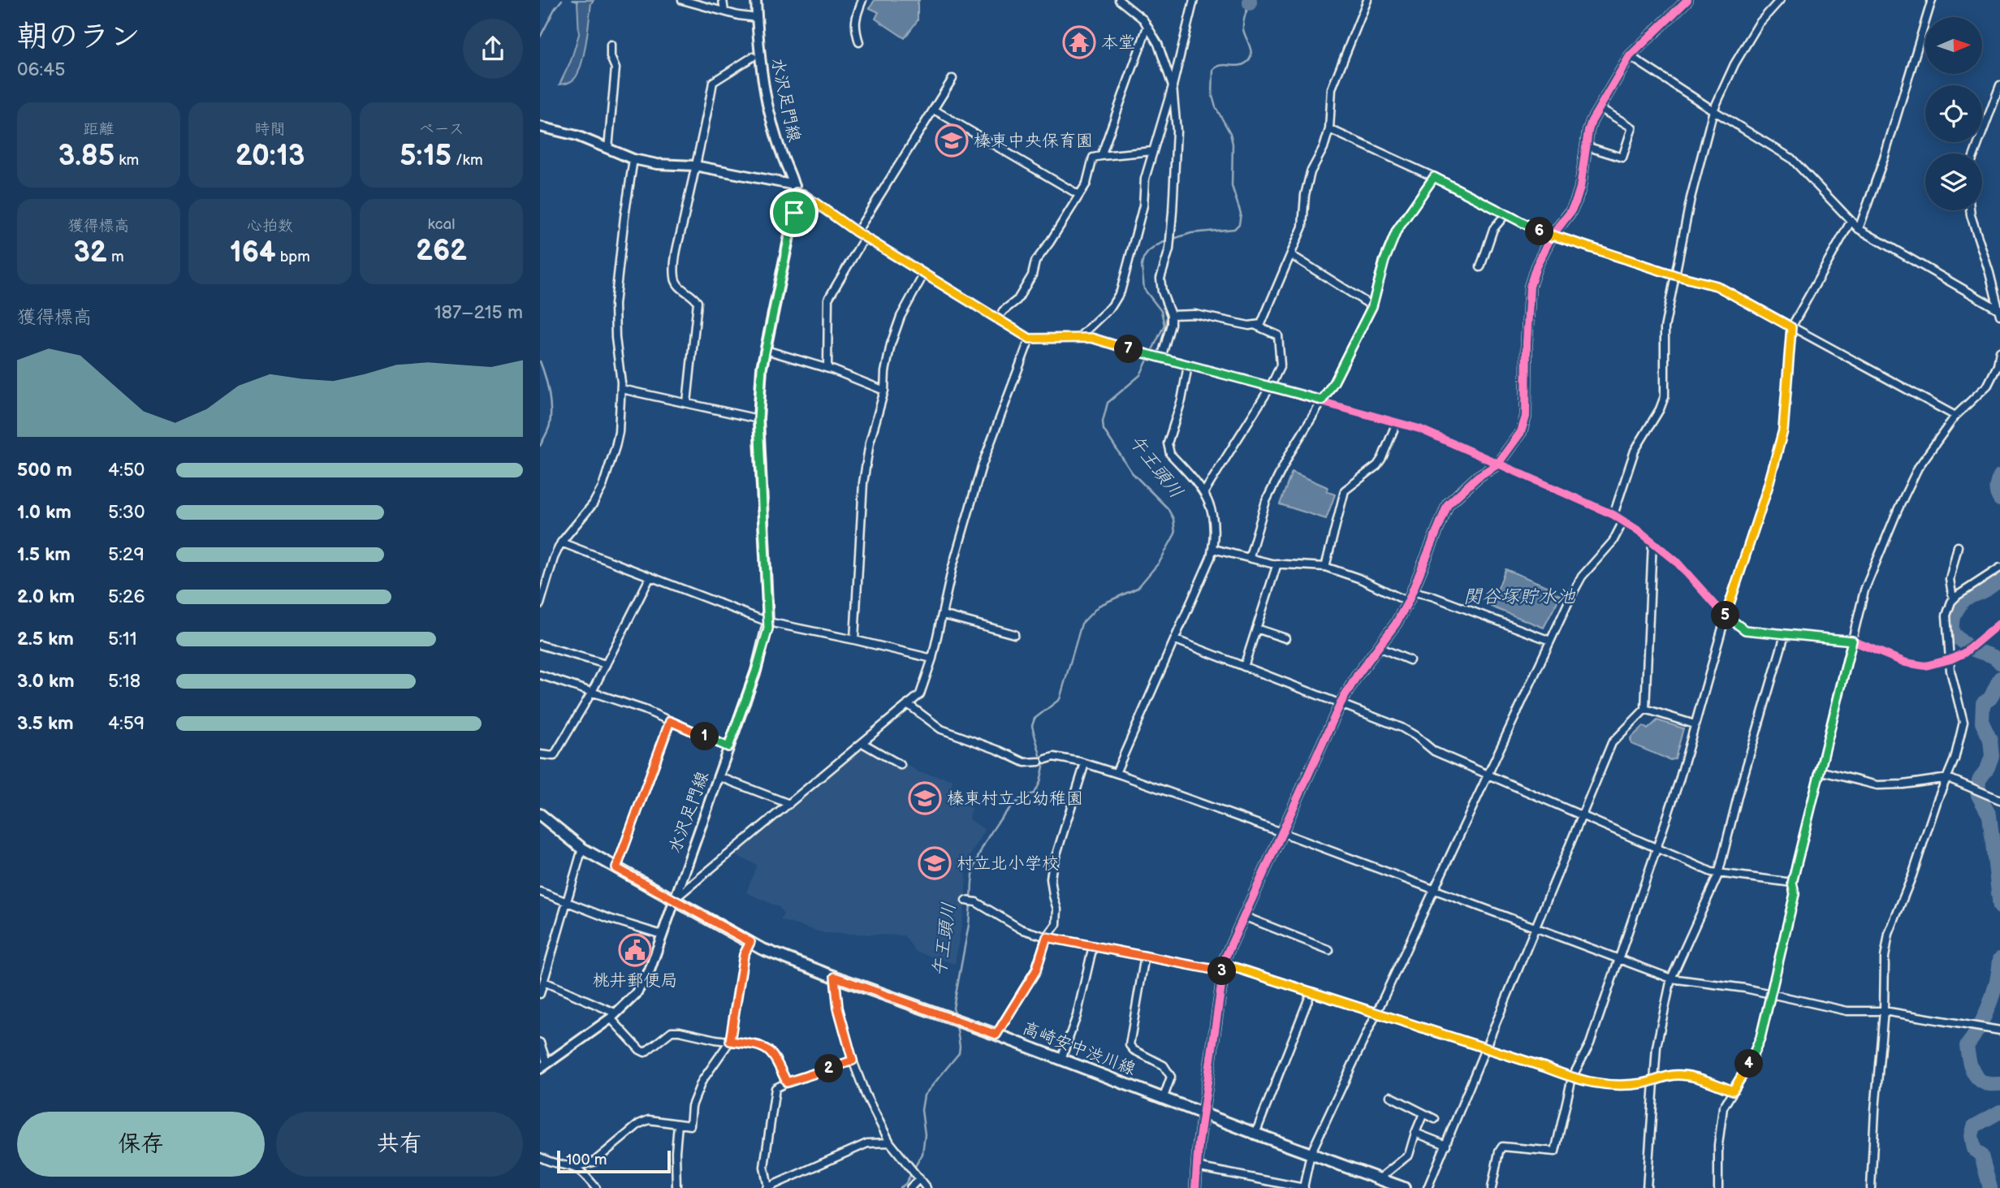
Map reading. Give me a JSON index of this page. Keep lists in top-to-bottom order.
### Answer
{
  "streets": {
    "main road": ["高崎安中渋川線"],
    "street": ["水沢足門線"]
  },
  "crossings": [
    ["水沢足門線", "高崎安中渋川線"]
  ],
  "water": ["午王頭川", "関谷塚貯水池"],
  "places": {
    "temple": ["本堂"],
    "school or university": ["榛東中央保育園", "榛東村立北幼稚園", "村立北小学校"],
    "public building": ["桃井郵便局"]
  },
  "scale_bar": "100 m",
  "north": "right",
  "page": {
    "heading": ["朝のラン", "06:45"],
    "stats": [
      ["距離", "3.85 km"],
      ["時間", "20:13"],
      ["ペース", "5:15 /km"],
      ["獲得標高", "32 m"],
      ["心拍数", "164 bpm"],
      ["kcal", "262"]
    ],
    "pins": [
      "6",
      "7",
      "5",
      "1",
      "3",
      "4",
      "2"
    ],
    "chart": ["獲得標高", "187–215 m"],
    "list": [
      {
        "name": "500 m",
        "note": "4:50"
      },
      {
        "name": "1.0 km",
        "note": "5:30"
      },
      {
        "name": "1.5 km",
        "note": "5:29"
      },
      {
        "name": "2.0 km",
        "note": "5:26"
      },
      {
        "name": "2.5 km",
        "note": "5:11"
      },
      {
        "name": "3.0 km",
        "note": "5:18"
      },
      {
        "name": "3.5 km",
        "note": "4:59"
      }
    ],
    "buttons": ["保存", "共有"],
    "scale": "100 m"
  }
}
